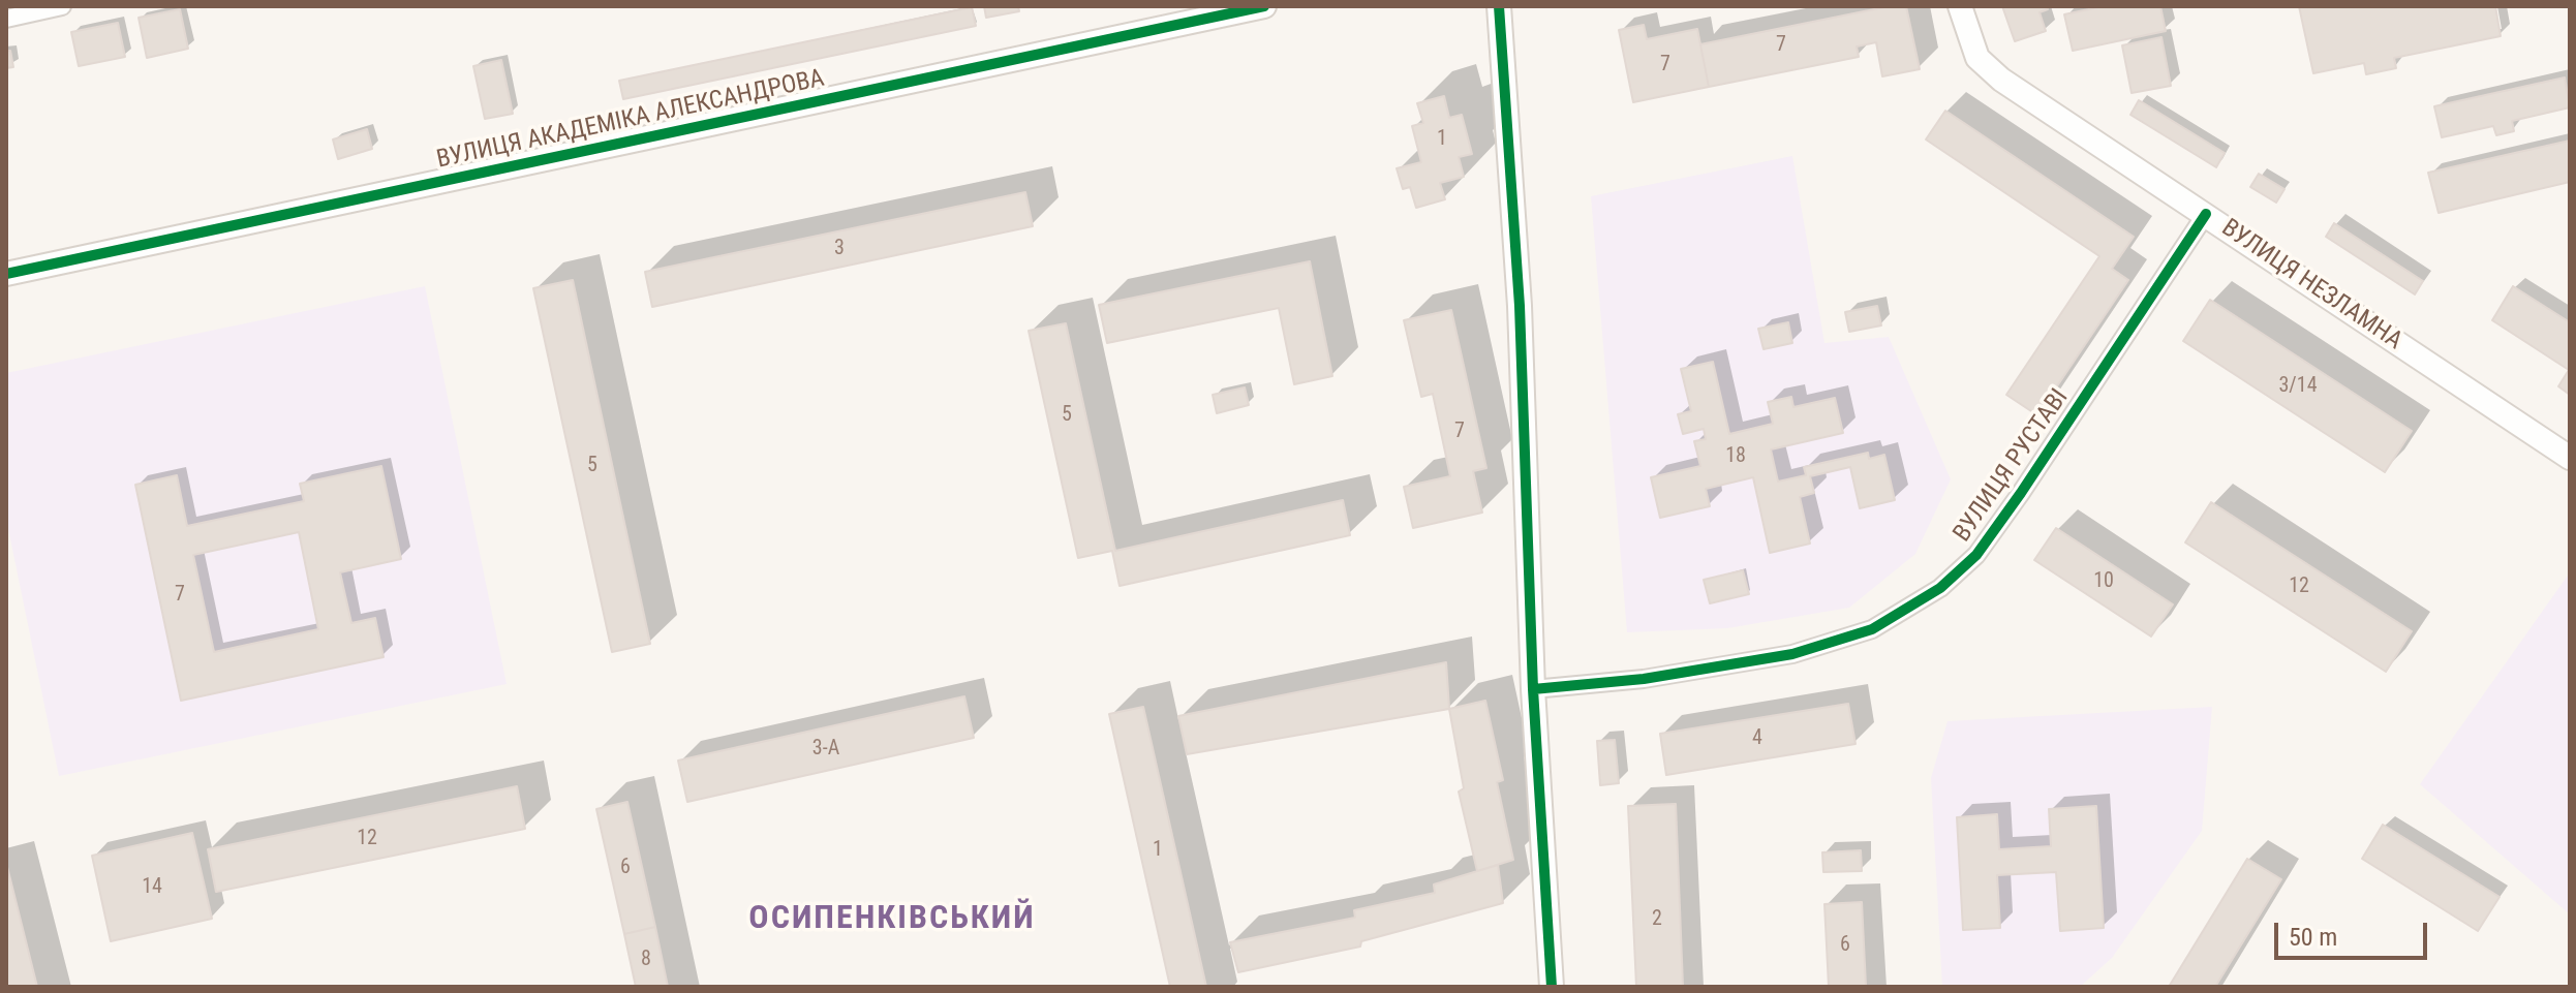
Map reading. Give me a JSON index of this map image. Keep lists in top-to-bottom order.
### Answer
{
  "streets": {
    "street": ["ВУЛИЦЯ АКАДЕМІКА АЛЕКСАНДРОВА", "ВУЛИЦЯ НЕЗЛАМНА", "ВУЛИЦЯ РУСТАВІ"]
  },
  "crossings": [
    ["ВУЛИЦЯ НЕЗЛАМНА", "ВУЛИЦЯ РУСТАВІ"]
  ],
  "districts": ["ОСИПЕНКІВСЬКИЙ"],
  "house_numbers": [
    "7",
    "7",
    "1",
    "3",
    "3/14",
    "5",
    "7",
    "18",
    "5",
    "10",
    "12",
    "7",
    "4",
    "3-А",
    "12",
    "1",
    "6",
    "14",
    "2",
    "6",
    "8"
  ],
  "scale_bar": "50 m"
}
